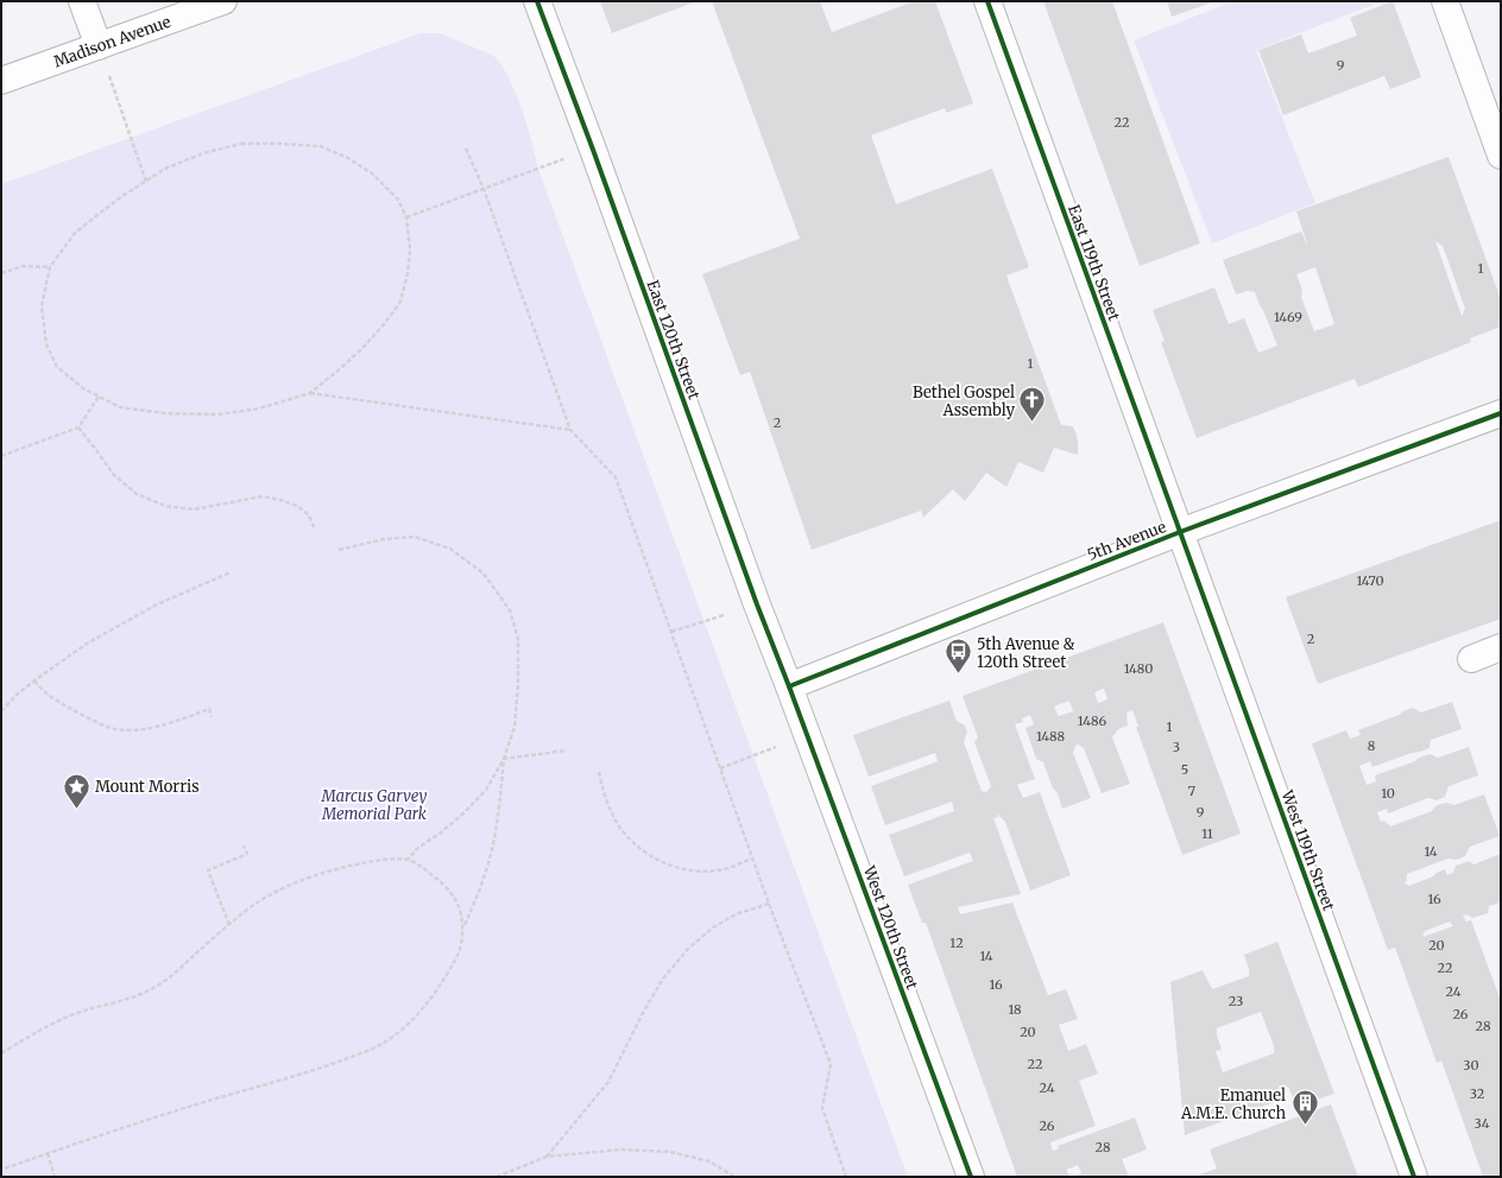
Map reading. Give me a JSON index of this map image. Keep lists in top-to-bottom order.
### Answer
{
  "streets": {
    "street": [
      "Madison Avenue",
      "East 119th Street",
      "East 120th Street",
      "5th Avenue",
      "West 119th Street",
      "West 120th Street"
    ]
  },
  "crossings": [
    ["East 119th Street", "5th Avenue"],
    ["East 119th Street", "West 119th Street"],
    ["East 120th Street", "5th Avenue"],
    ["East 120th Street", "West 120th Street"],
    ["5th Avenue", "West 119th Street"],
    ["5th Avenue", "West 120th Street"]
  ],
  "parks": ["Marcus Garvey Memorial Park"],
  "places": {
    "church": ["Bethel Gospel Assembly"],
    "bus stop": ["5th Avenue & 120th Street"],
    "place": ["Mount Morris"],
    "building": ["Emanuel A.M.E. Church"]
  },
  "house_numbers": [
    "9",
    "22",
    "1",
    "1469",
    "1",
    "2",
    "1470",
    "2",
    "1480",
    "1486",
    "1",
    "1488",
    "8",
    "3",
    "5",
    "7",
    "10",
    "9",
    "11",
    "14",
    "16",
    "12",
    "20",
    "14",
    "22",
    "16",
    "24",
    "23",
    "18",
    "26",
    "28",
    "20",
    "22",
    "30",
    "24",
    "32",
    "34",
    "26",
    "28"
  ]
}
